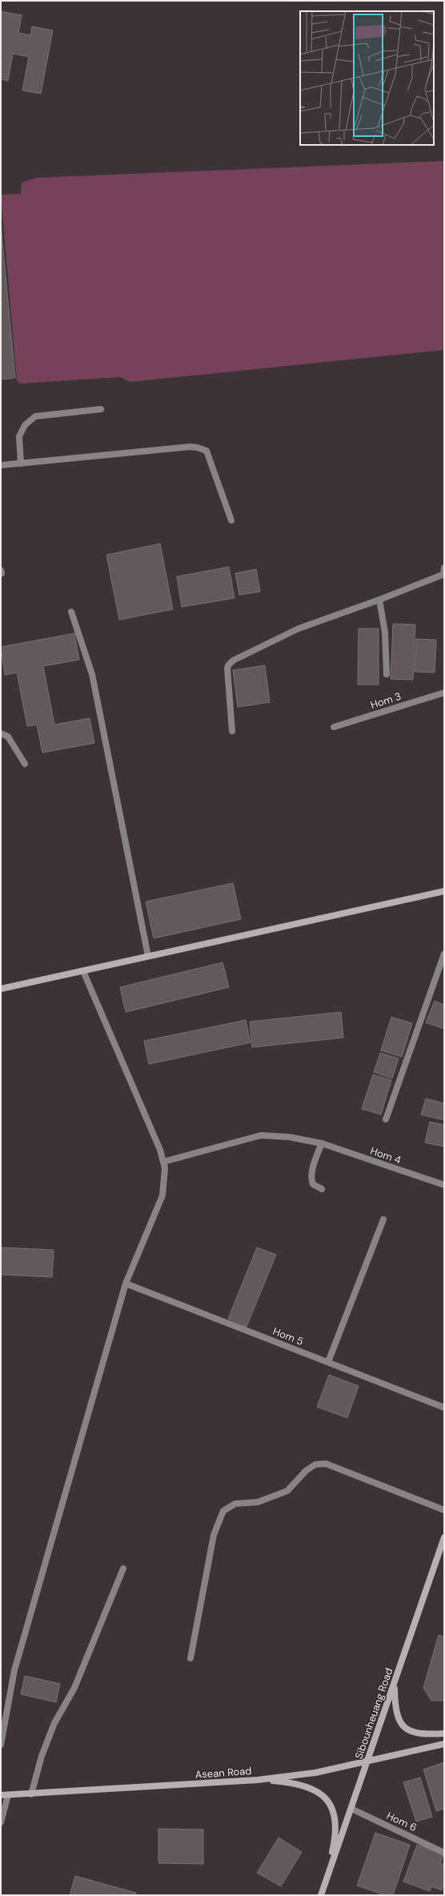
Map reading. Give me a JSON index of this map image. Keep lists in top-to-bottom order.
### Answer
{
  "streets": {
    "street": [
      "Hom 3",
      "Hom 4",
      "Hom 5",
      "Sibounheuang Road",
      "Asean Road",
      "Hom 6"
    ]
  },
  "crossings": [
    ["Sibounheuang Road", "Asean Road"],
    ["Sibounheuang Road", "Hom 6"]
  ]
}
